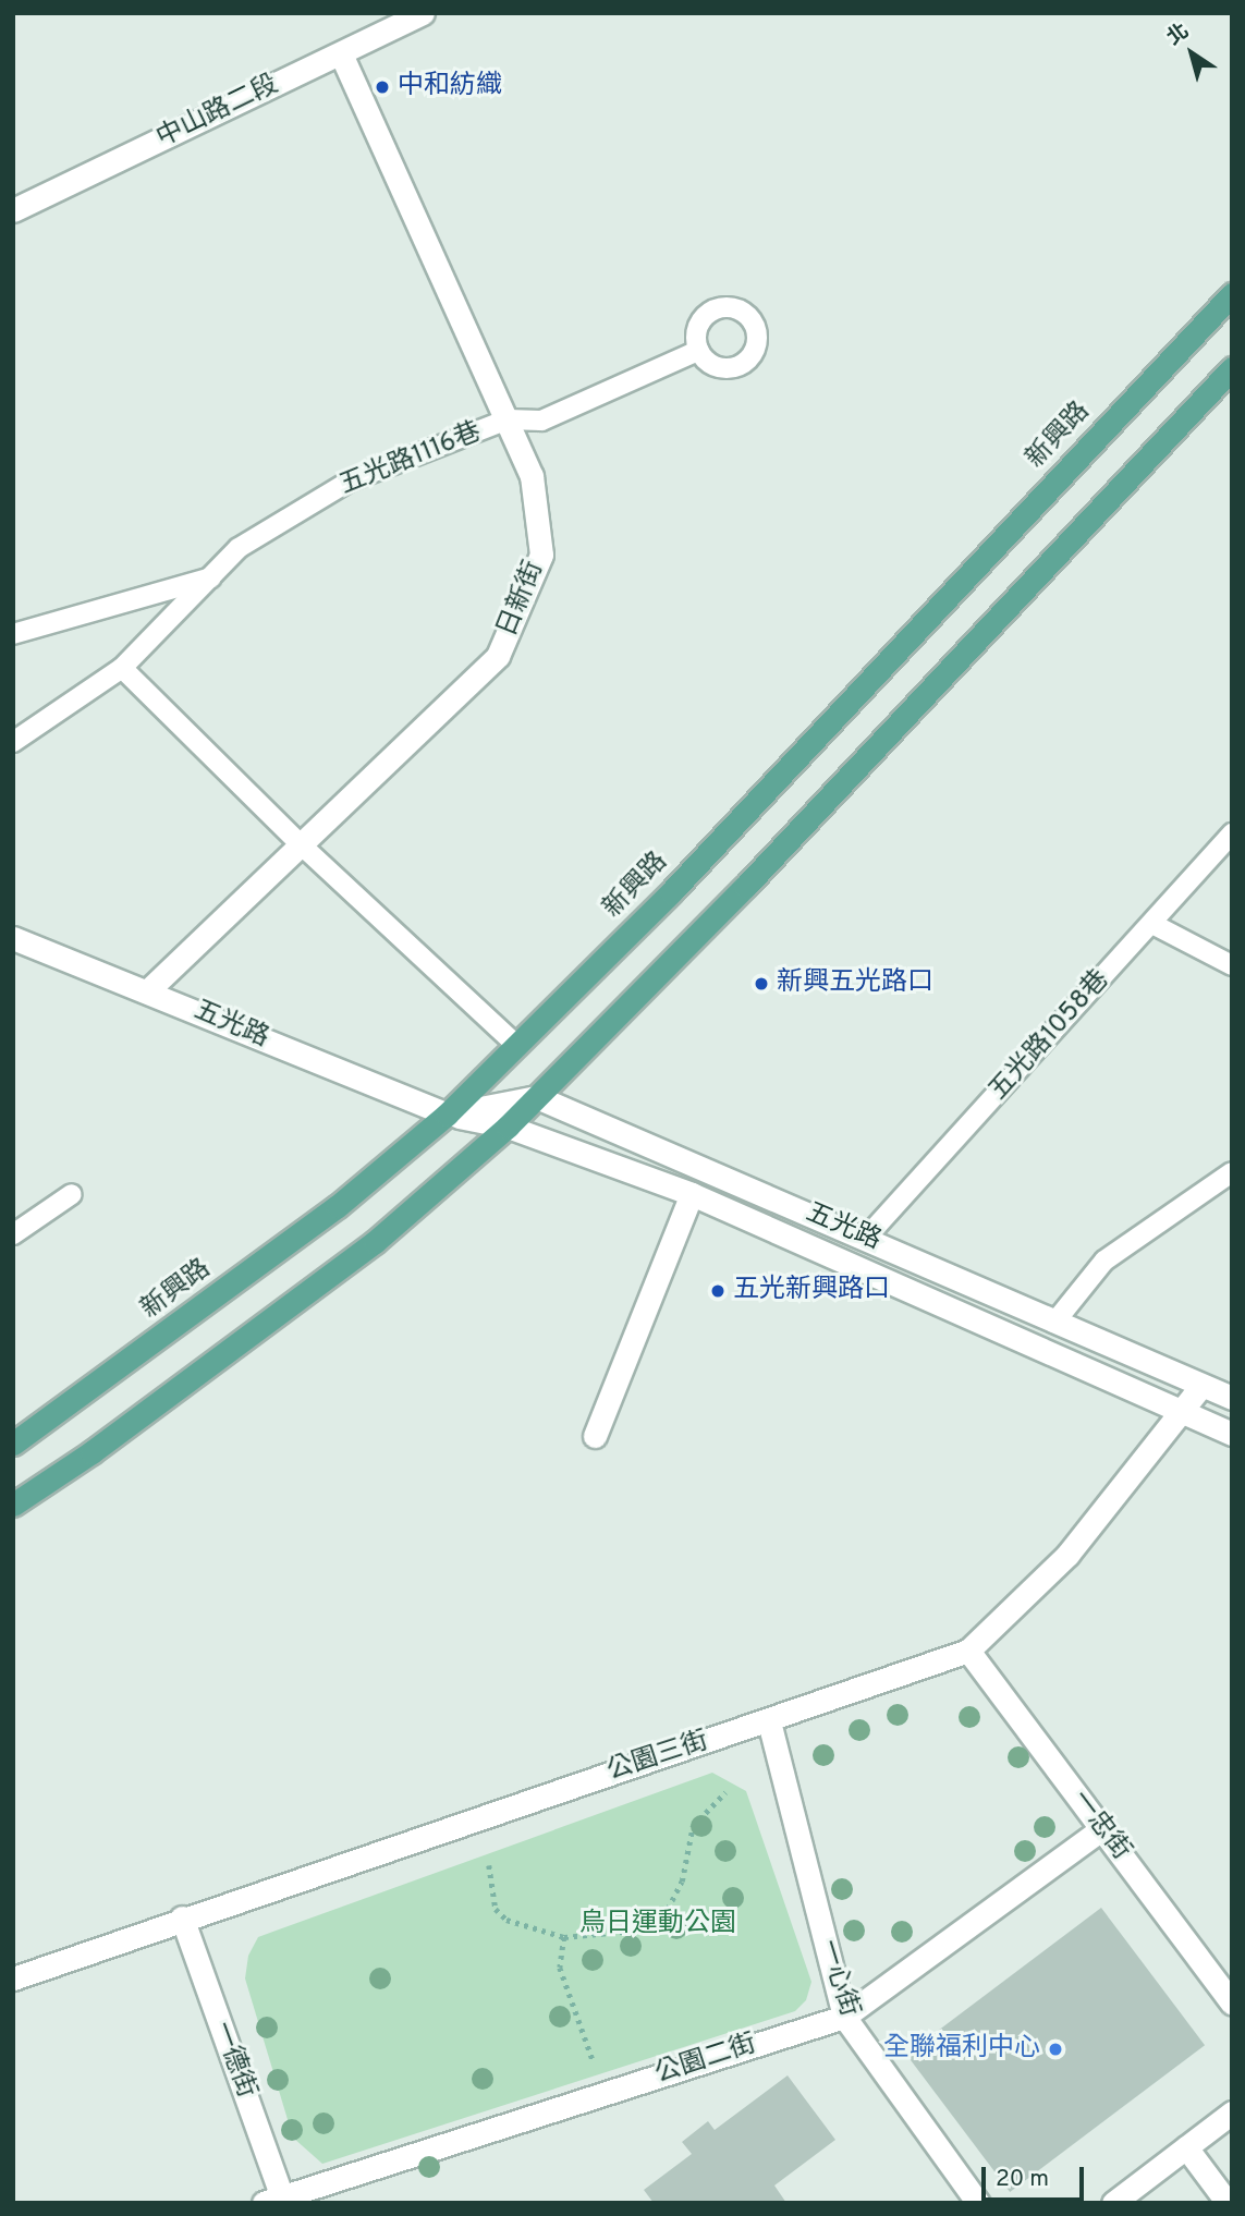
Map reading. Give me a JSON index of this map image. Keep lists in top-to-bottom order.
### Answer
{
  "streets": {
    "main road": ["新興路"],
    "street": [
      "中山路二段",
      "日新街",
      "五光路",
      "公園三街",
      "一忠街",
      "一心街",
      "一德街",
      "公園二街"
    ],
    "lane": ["五光路1116巷", "五光路1058巷"]
  },
  "crossings": [
    ["中山路二段", "日新街"],
    ["新興路", "五光路"],
    ["五光路1116巷", "日新街"],
    ["日新街", "五光路"],
    ["五光路", "五光路1058巷"],
    ["五光路", "公園三街"],
    ["公園三街", "一忠街"],
    ["公園三街", "一心街"],
    ["公園三街", "一德街"],
    ["一忠街", "公園二街"],
    ["一心街", "公園二街"],
    ["一德街", "公園二街"]
  ],
  "parks": ["烏日運動公園"],
  "places": [
    "中和紡織",
    "新興五光路口",
    "五光新興路口",
    "全聯福利中心"
  ],
  "scale_bar": "20 m",
  "north": "top left"
}
